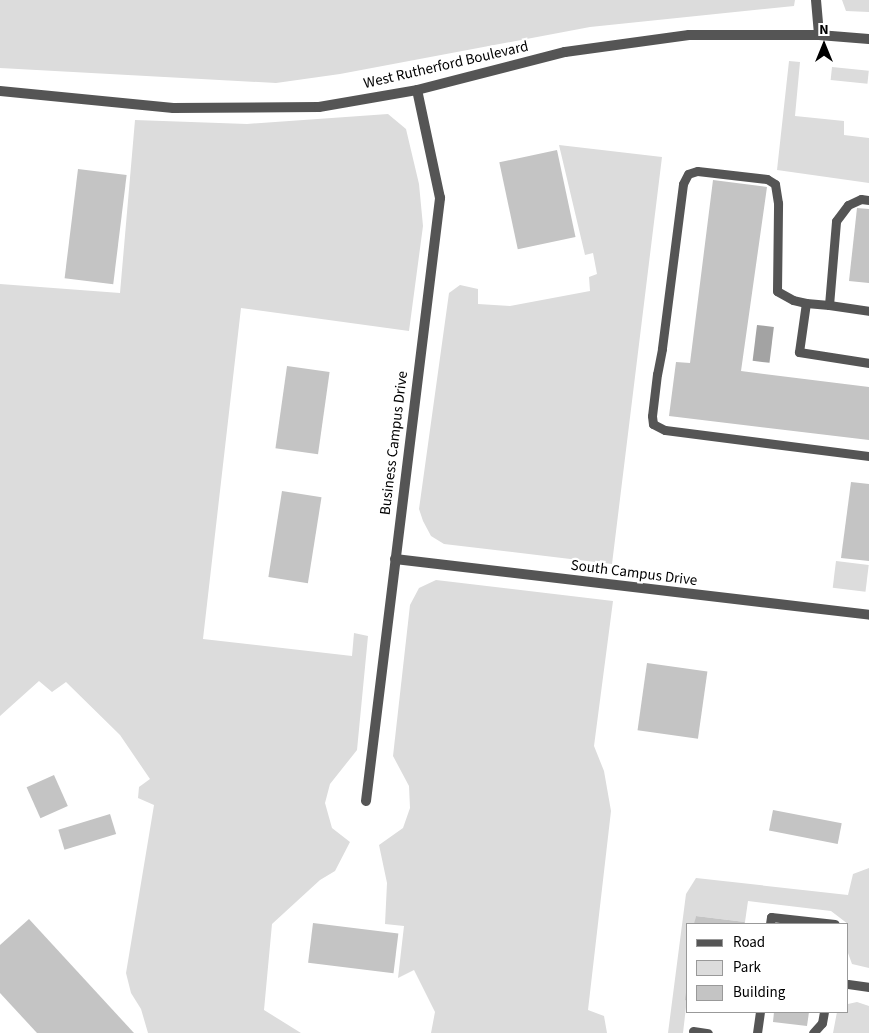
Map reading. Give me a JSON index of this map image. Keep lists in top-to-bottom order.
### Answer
{
  "streets": {
    "street": ["West Rutherford Boulevard", "Business Campus Drive", "South Campus Drive"]
  },
  "crossings": [
    ["West Rutherford Boulevard", "Business Campus Drive"],
    ["Business Campus Drive", "South Campus Drive"]
  ],
  "legend": ["Road", "Park", "Building"],
  "north": "top"
}
